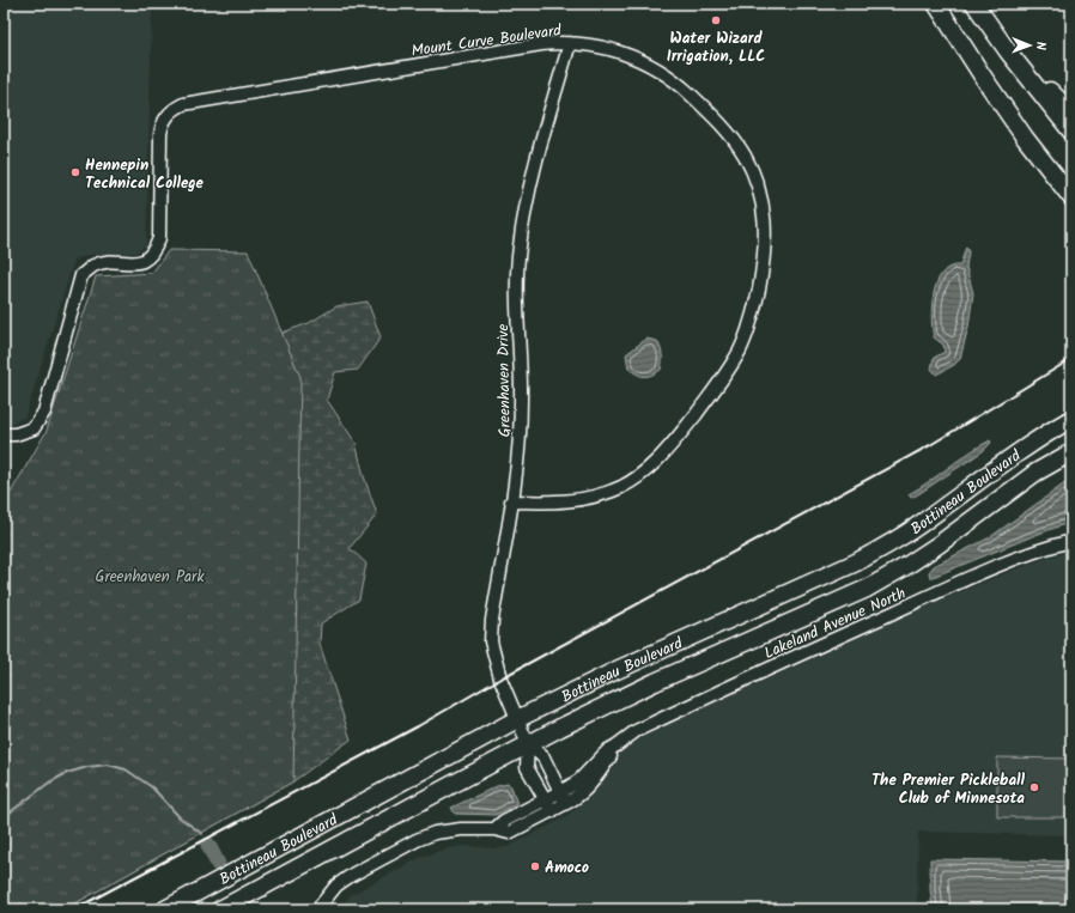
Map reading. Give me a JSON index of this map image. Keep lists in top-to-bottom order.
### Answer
{
  "streets": {
    "highway": ["Bottineau Boulevard"],
    "street": ["Mount Curve Boulevard", "Greenhaven Drive", "Lakeland Avenue North"]
  },
  "crossings": [
    ["Mount Curve Boulevard", "Greenhaven Drive"],
    ["Greenhaven Drive", "Bottineau Boulevard"]
  ],
  "parks": ["Greenhaven Park"],
  "places": [
    "Water Wizard Irrigation, LLC",
    "Hennepin Technical College",
    "The Premier Pickleball Club of Minnesota",
    "Amoco"
  ],
  "north": "right"
}
